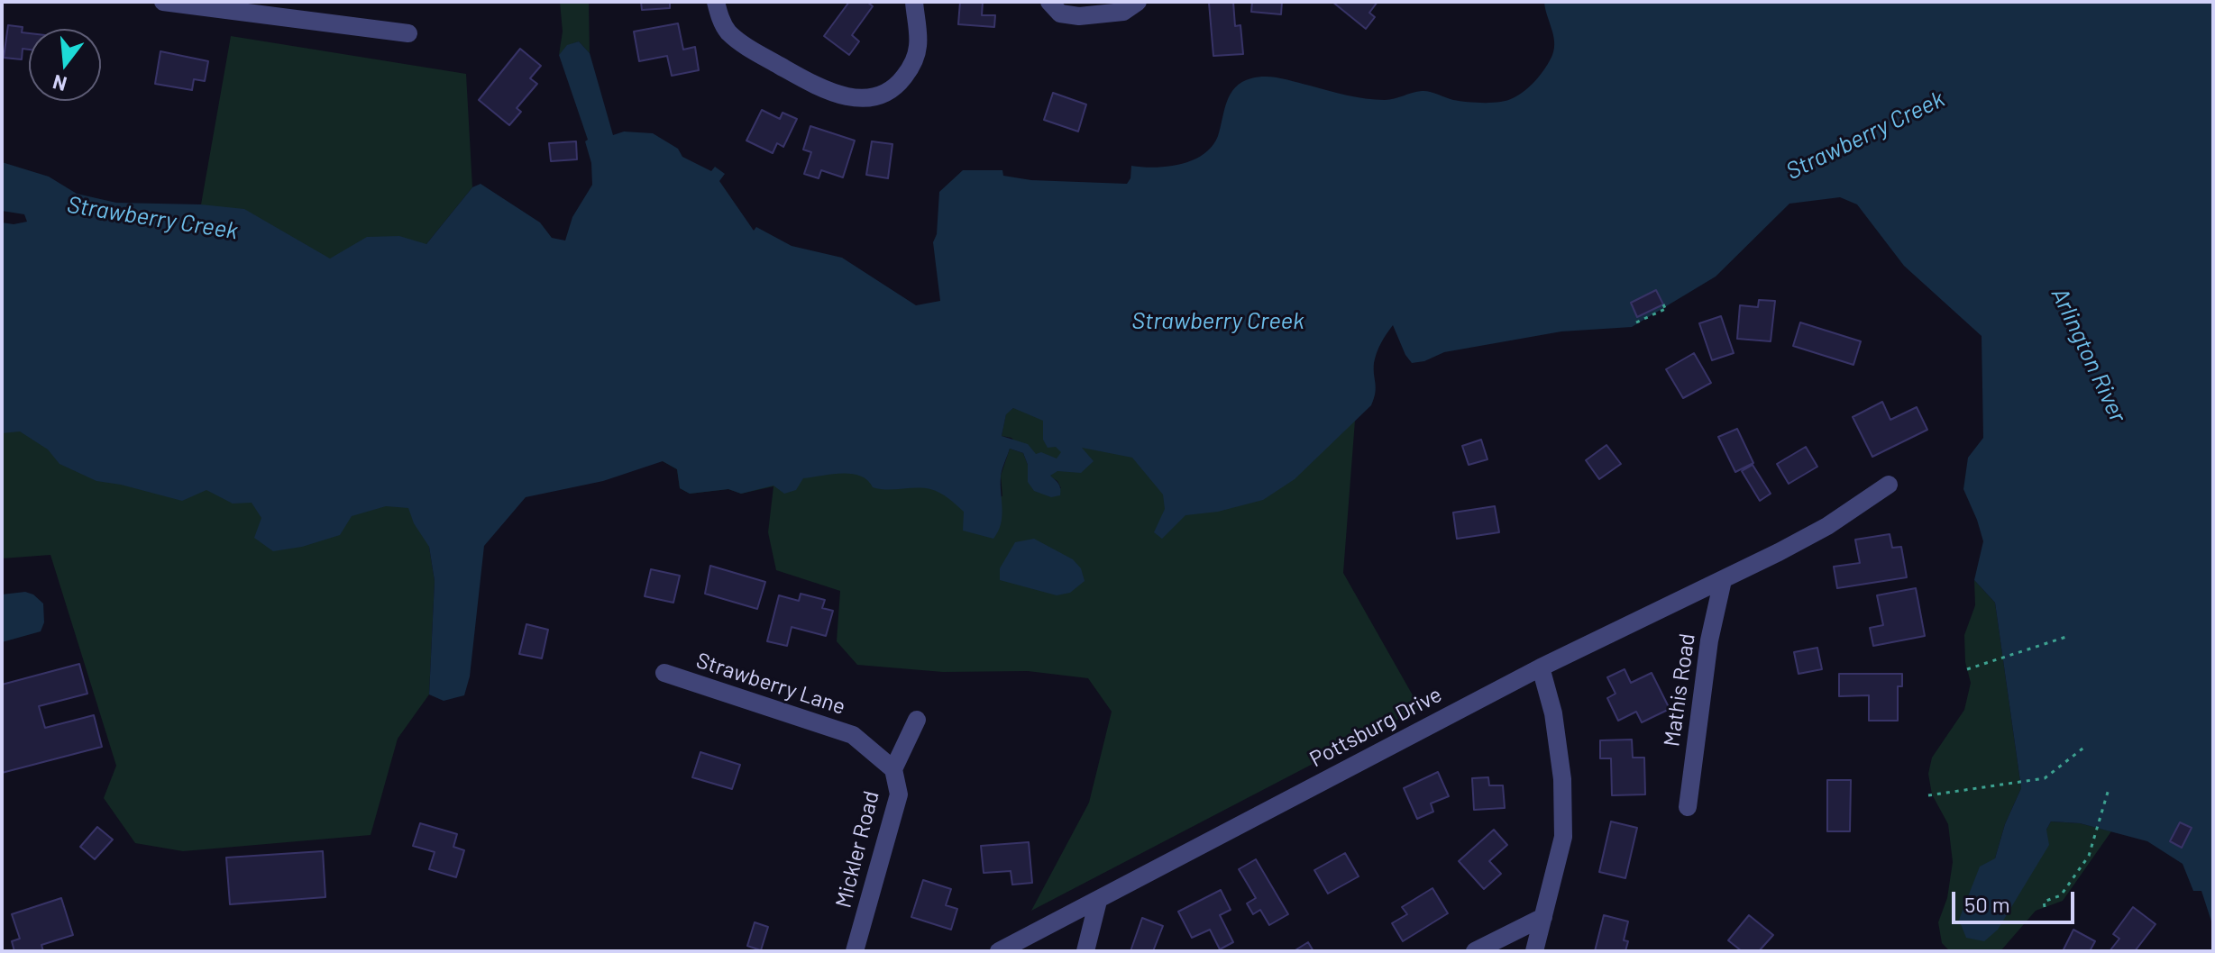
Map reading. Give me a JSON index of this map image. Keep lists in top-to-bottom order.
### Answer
{
  "streets": {
    "street": [
      "Strawberry Lane",
      "Mathis Road",
      "Pottsburg Drive",
      "Mickler Road"
    ]
  },
  "crossings": [
    ["Strawberry Lane", "Mickler Road"],
    ["Mathis Road", "Pottsburg Drive"]
  ],
  "water": ["Strawberry Creek", "Arlington River"],
  "scale_bar": "50 m",
  "north": "bottom"
}
